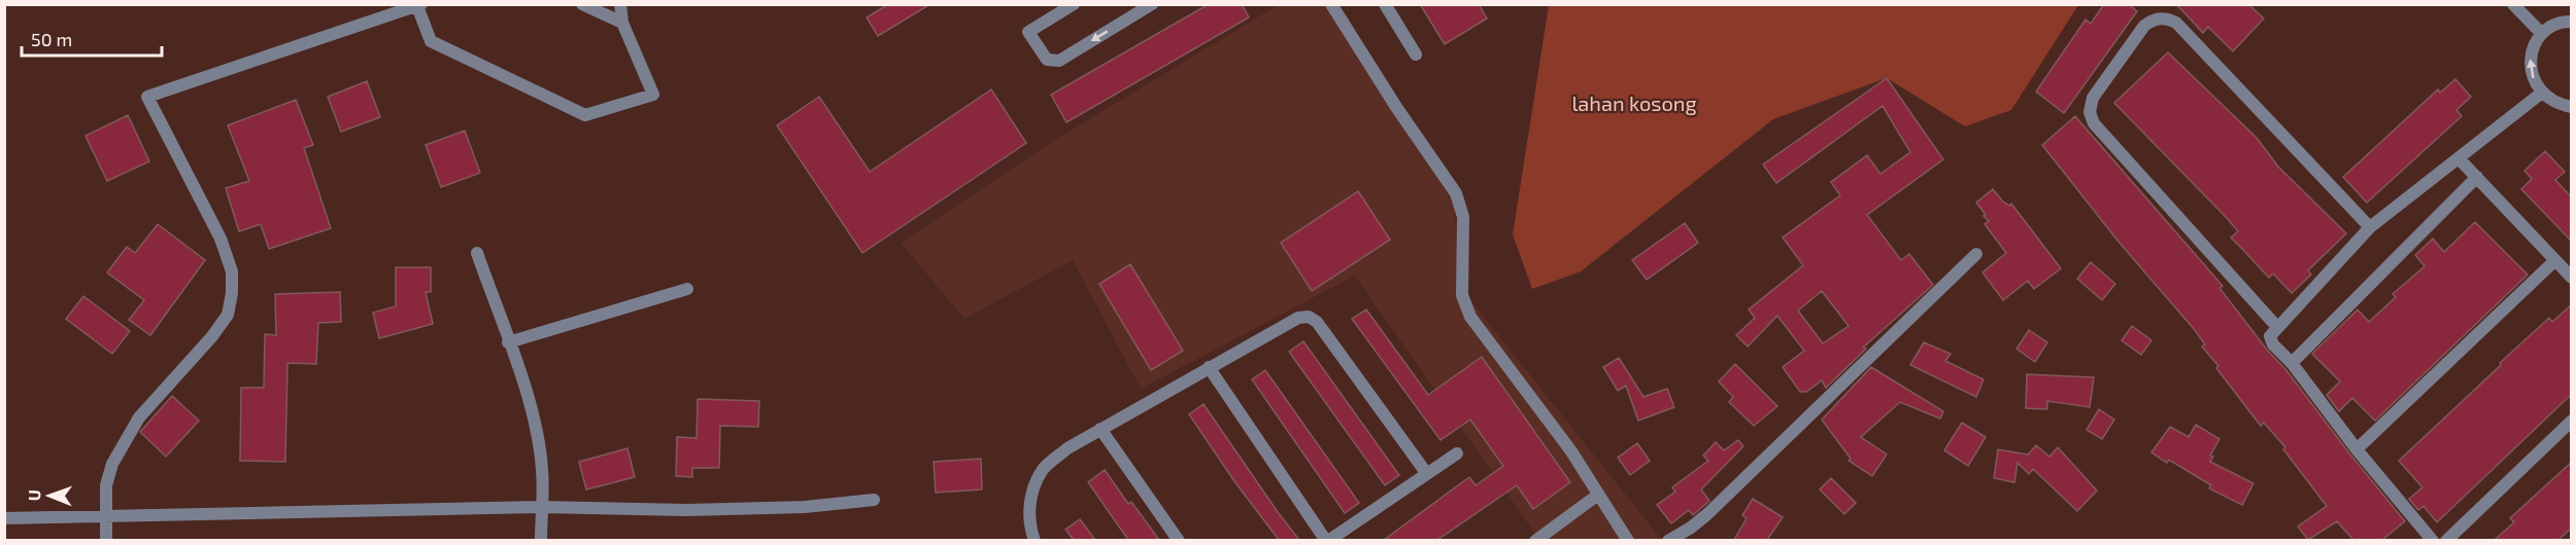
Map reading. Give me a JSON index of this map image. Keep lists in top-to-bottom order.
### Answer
{
  "parks": ["lahan kosong"],
  "scale_bar": "50 m",
  "north": "left"
}
